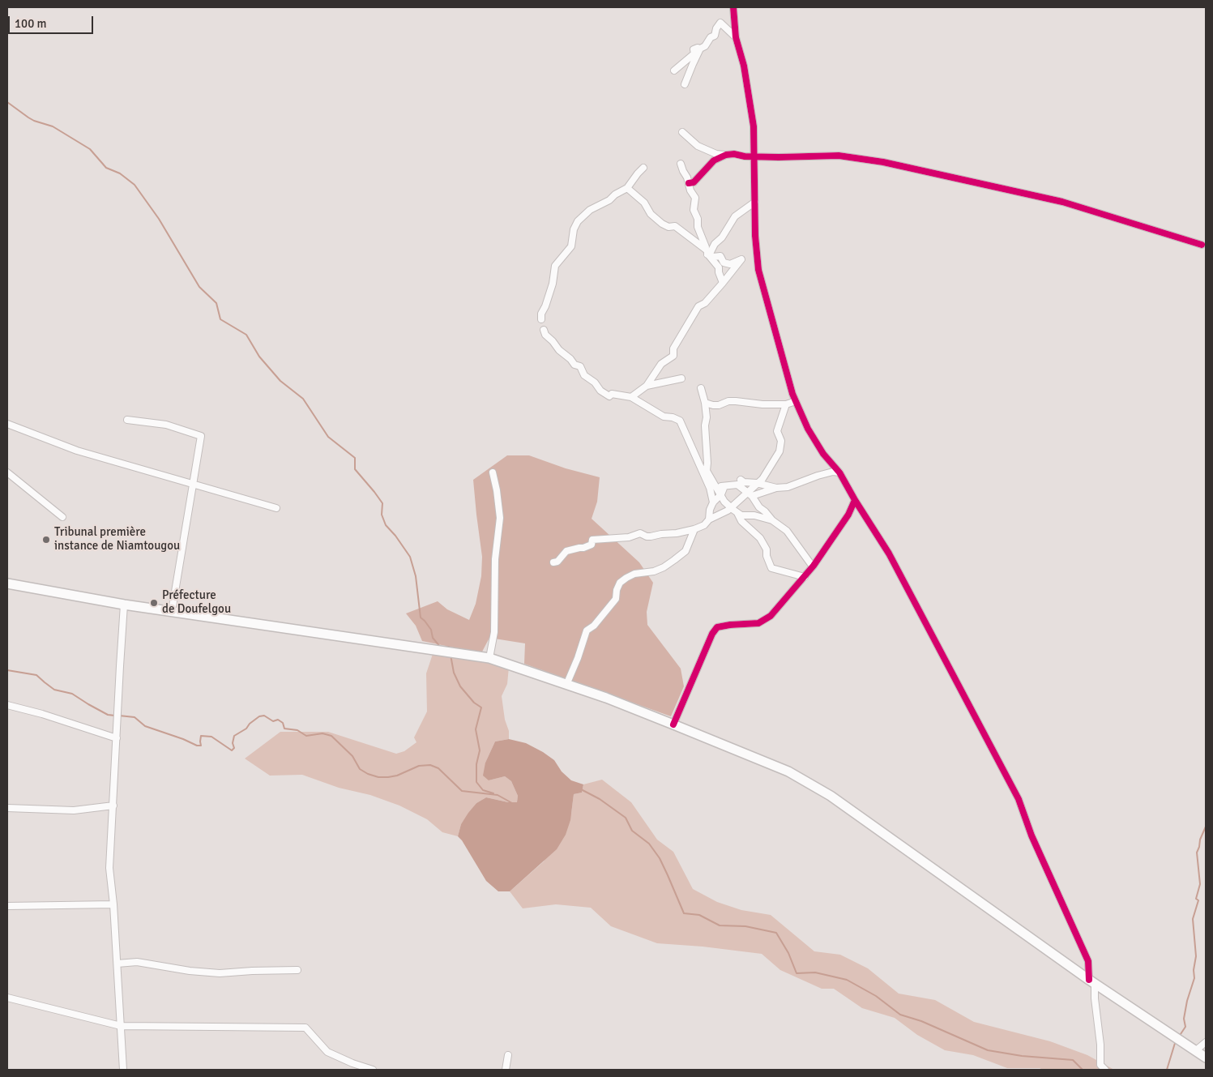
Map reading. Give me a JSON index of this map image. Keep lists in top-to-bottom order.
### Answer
{
  "places": ["Tribunal première instance de Niamtougou", "Préfecture de Doufelgou"],
  "scale_bar": "100 m"
}
